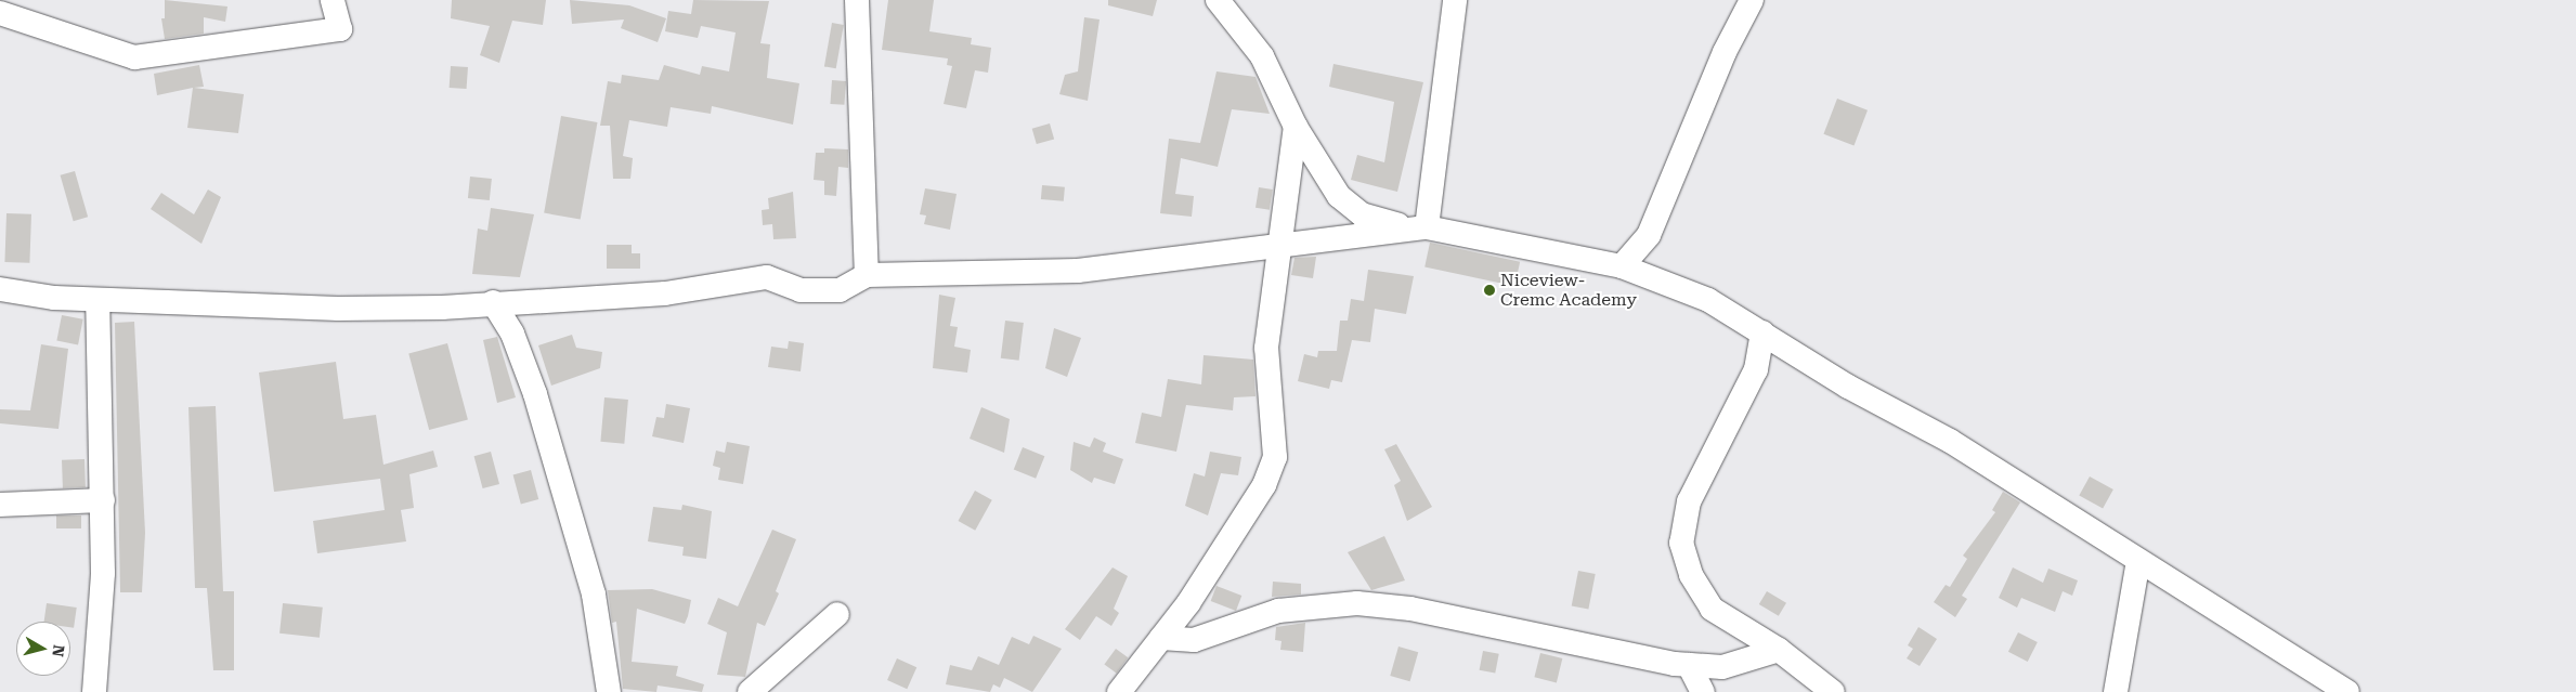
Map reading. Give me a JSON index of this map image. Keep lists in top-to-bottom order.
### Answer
{
  "places": ["Niceview- Cremc Academy"],
  "north": "right"
}
